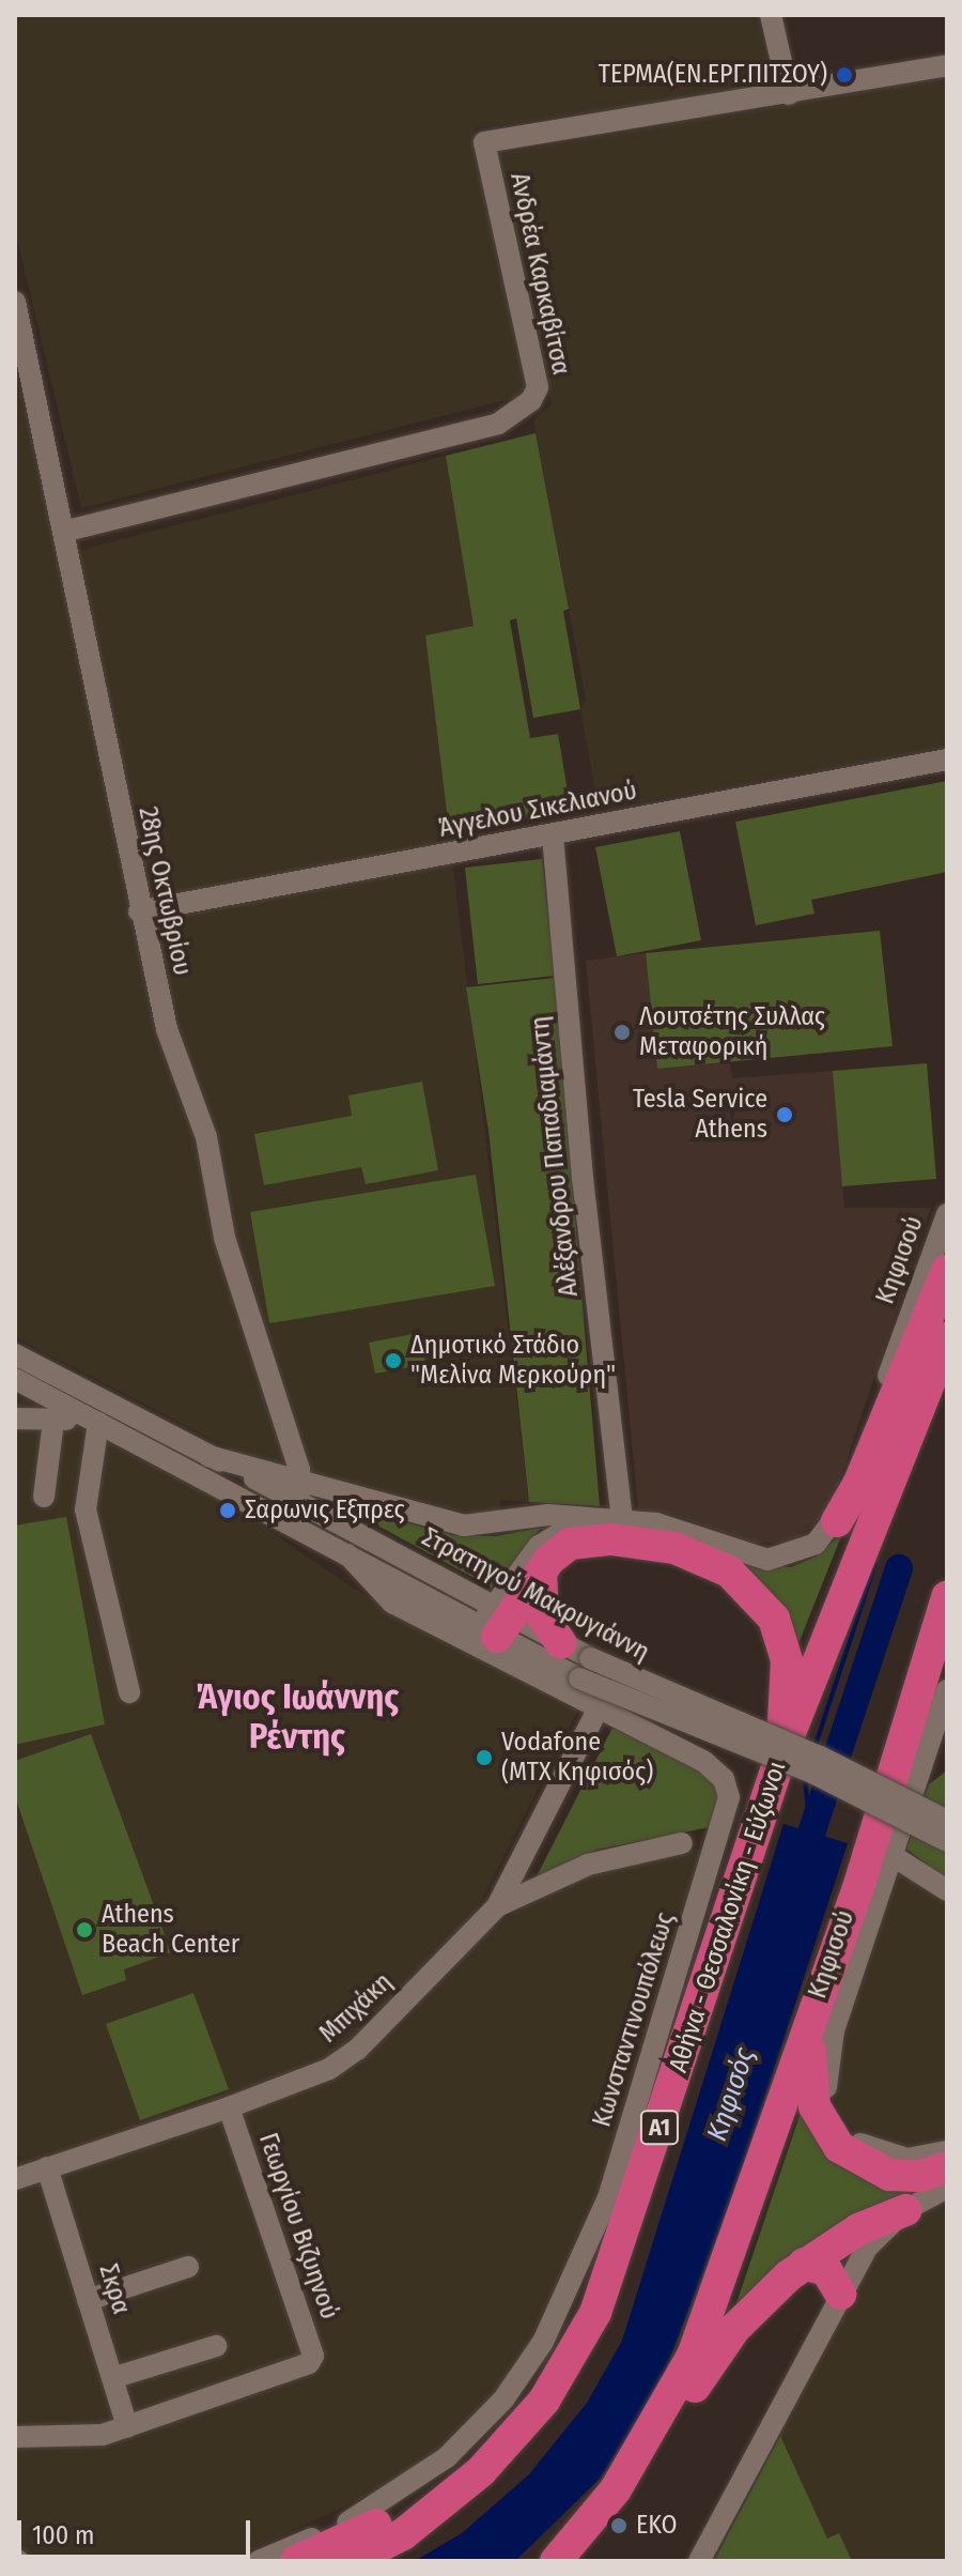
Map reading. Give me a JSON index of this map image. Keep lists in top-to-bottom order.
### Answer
{
  "streets": {
    "highway": ["Αθήνα - Θεσσαλονίκη - Εύζωνοι", "Α1"],
    "street": [
      "Ανδρέα Καρκαβίτσα",
      "Άγγελου Σικελιανού",
      "28ης Οκτωβρίου",
      "Αλέξανδρου Παπαδιαμάντη",
      "Κηφισού",
      "Στρατηγού Μακρυγιάννη",
      "Μπιχάκη",
      "Κωνσταντινουπόλεως",
      "Γεωργίου Βιζυηνού",
      "Σκρα"
    ]
  },
  "crossings": [
    ["Ανδρέα Καρκαβίτσα", "28ης Οκτωβρίου"],
    ["Άγγελου Σικελιανού", "28ης Οκτωβρίου"],
    ["Άγγελου Σικελιανού", "Αλέξανδρου Παπαδιαμάντη"],
    ["28ης Οκτωβρίου", "Στρατηγού Μακρυγιάννη"],
    ["Στρατηγού Μακρυγιάννη", "Κωνσταντινουπόλεως"],
    ["Μπιχάκη", "Κωνσταντινουπόλεως"],
    ["Μπιχάκη", "Γεωργίου Βιζυηνού"],
    ["Μπιχάκη", "Σκρα"],
    ["Γεωργίου Βιζυηνού", "Σκρα"]
  ],
  "districts": ["Άγιος Ιωάννης Ρέντης"],
  "water": ["Κηφισός"],
  "places": [
    "ΤΕΡΜΑ(ΕΝ.ΕΡΓ.ΠΙΤΣΟΥ)",
    "Λουτσέτης Συλλας Μεταφορική",
    "Tesla Service Athens",
    "Δημοτικό Στάδιο \"Μελίνα Μερκούρη\"",
    "Σαρωνις Εξπρες",
    "Vodafone (MTX Κηφισός)",
    "Athens Beach Center",
    "EKO"
  ],
  "scale_bar": "100 m"
}
